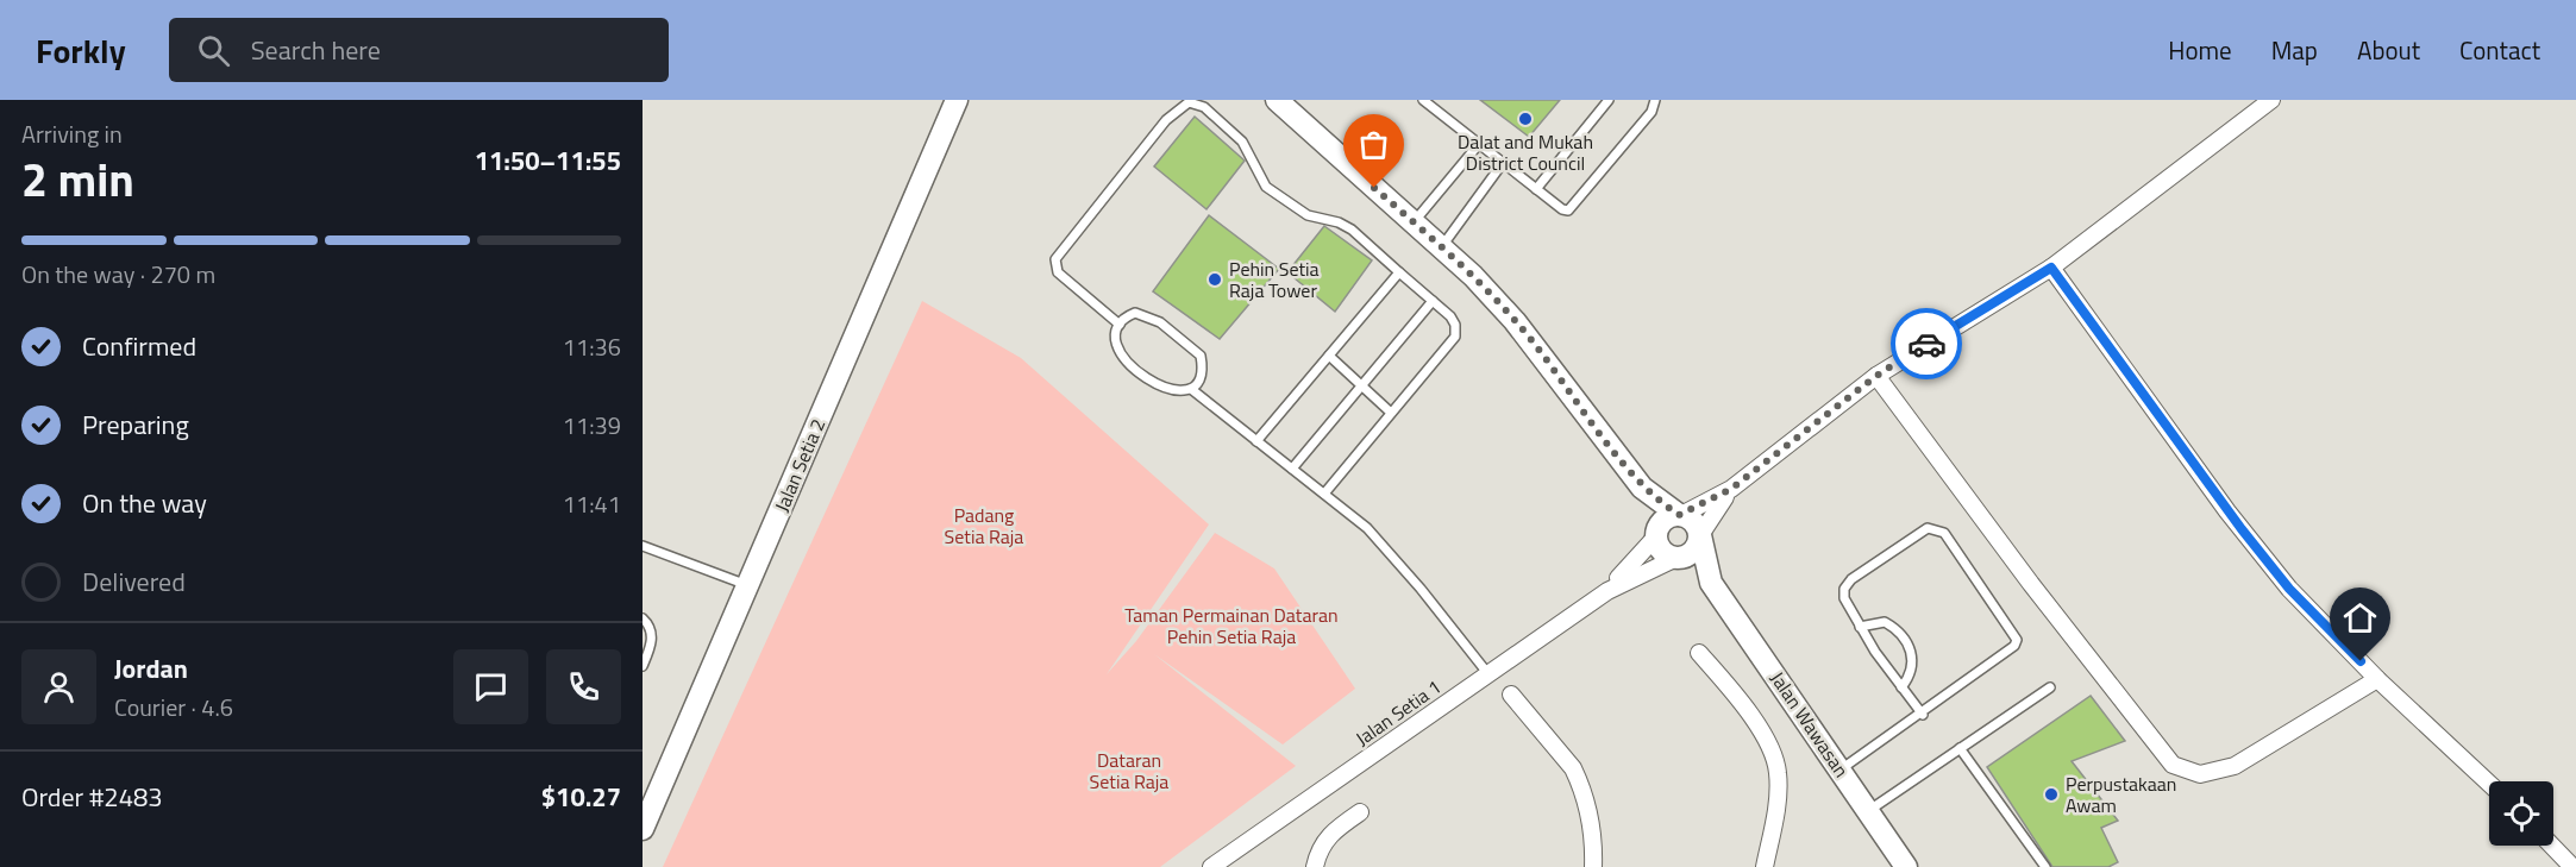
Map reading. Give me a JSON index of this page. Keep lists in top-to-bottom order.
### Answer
{
  "streets": {
    "street": ["Jalan Setia 2", "Jalan Setia 1", "Jalan Wawasan"]
  },
  "crossings": [
    ["Jalan Setia 1", "Jalan Wawasan"]
  ],
  "parks": ["Padang Setia Raja", "Taman Permainan Dataran Pehin Setia Raja", "Dataran Setia Raja"],
  "places": ["Dalat and Mukah District Council", "Pehin Setia Raja Tower", "Perpustakaan Awam"],
  "page": {
    "header": "Forkly",
    "search": "Search here",
    "nav": [
      "Home",
      "Map",
      "About",
      "Contact"
    ],
    "heading": ["2 min", "Arriving in", "11:50–11:55"],
    "panel": [
      "Jordan",
      "Courier · 4.6",
      "Order #2483",
      "$10.27"
    ],
    "bar": "On the way · 270 m",
    "list": [
      ["Confirmed", "11:36"],
      ["Preparing", "11:39"],
      ["On the way", "11:41"],
      "Delivered"
    ]
  }
}
